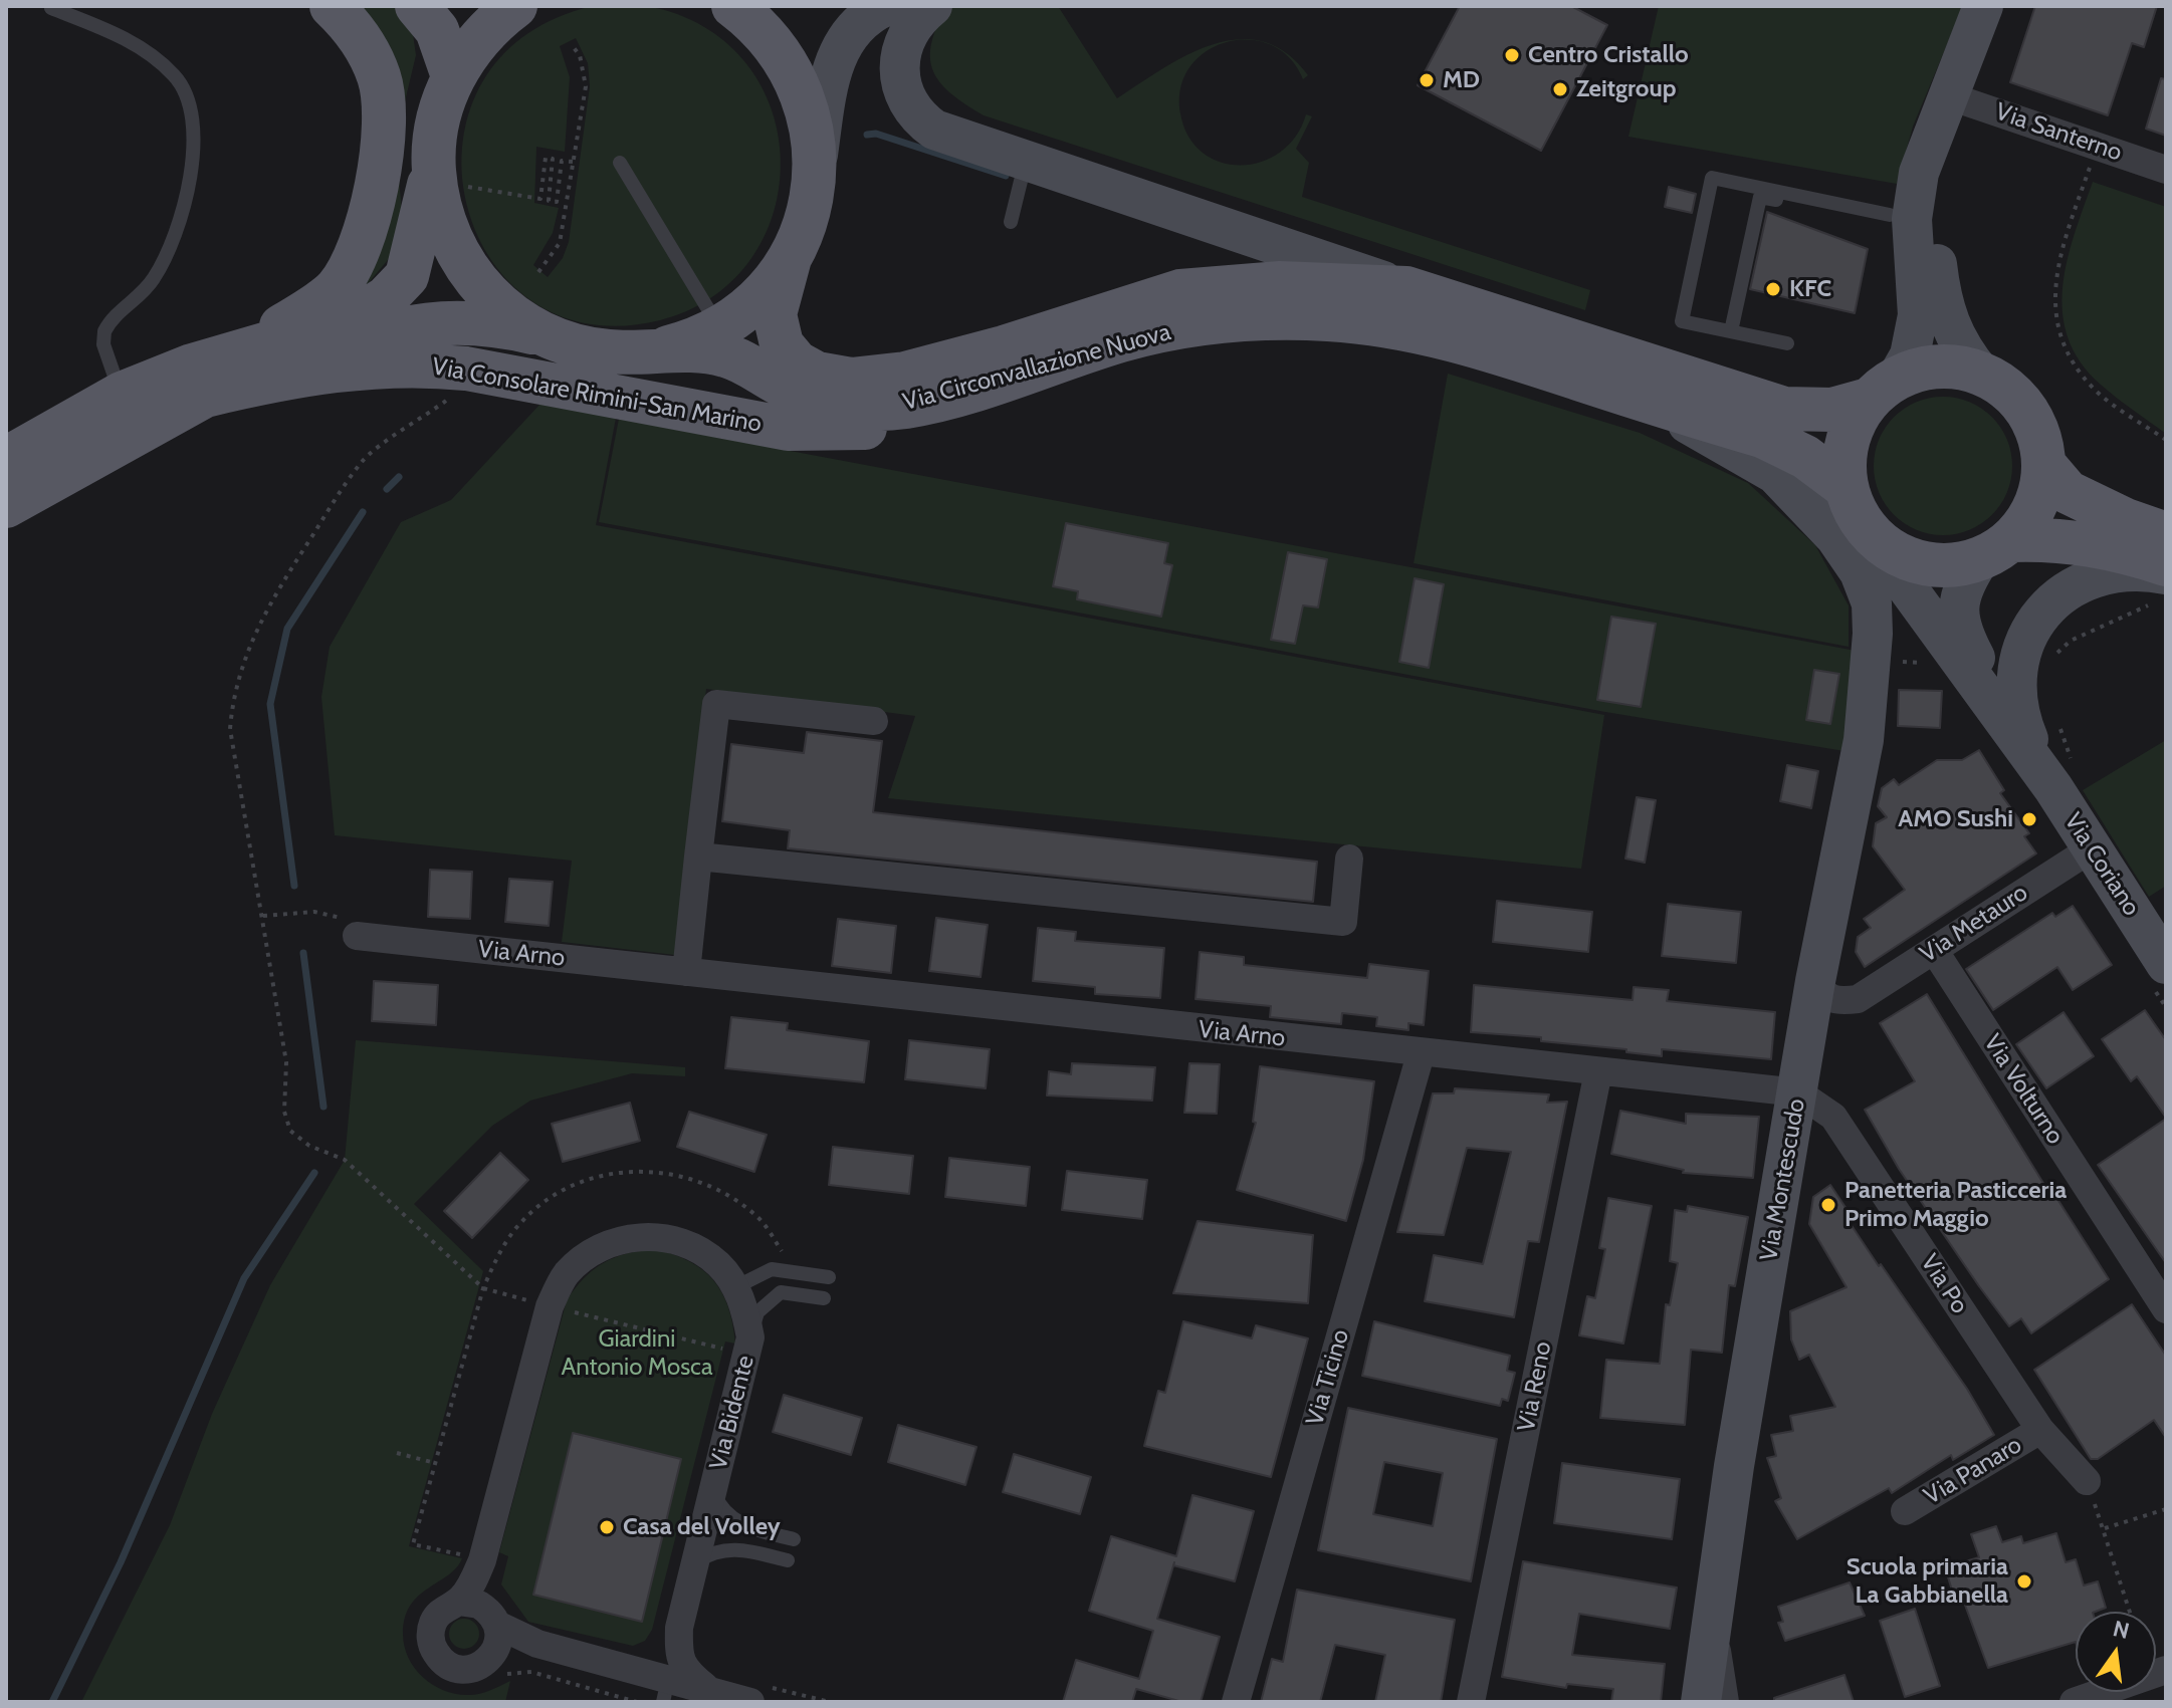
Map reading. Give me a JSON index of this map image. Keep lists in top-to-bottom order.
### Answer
{
  "streets": {
    "main road": ["Via Circonvallazione Nuova", "Via Consolare Rimini-San Marino"],
    "street": [
      "Via Santerno",
      "Via Coriano",
      "Via Metauro",
      "Via Arno",
      "Via Volturno",
      "Via Montescudo",
      "Via Po",
      "Via Ticino",
      "Via Reno",
      "Via Bidente",
      "Via Panaro"
    ]
  },
  "crossings": [
    ["Via Circonvallazione Nuova", "Via Consolare Rimini-San Marino"],
    ["Via Circonvallazione Nuova", "Via Coriano"],
    ["Via Circonvallazione Nuova", "Via Montescudo"],
    ["Via Coriano", "Via Metauro"],
    ["Via Coriano", "Via Montescudo"],
    ["Via Metauro", "Via Arno"],
    ["Via Metauro", "Via Volturno"],
    ["Via Metauro", "Via Montescudo"],
    ["Via Metauro", "Via Po"],
    ["Via Arno", "Via Montescudo"],
    ["Via Arno", "Via Po"],
    ["Via Arno", "Via Ticino"],
    ["Via Arno", "Via Reno"],
    ["Via Montescudo", "Via Po"],
    ["Via Po", "Via Panaro"]
  ],
  "parks": ["Giardini Antonio Mosca"],
  "places": [
    "Centro Cristallo",
    "MD",
    "Zeitgroup",
    "KFC",
    "AMO Sushi",
    "Panetteria Pasticceria Primo Maggio",
    "Casa del Volley",
    "Scuola primaria La Gabbianella"
  ],
  "north": "top"
}
